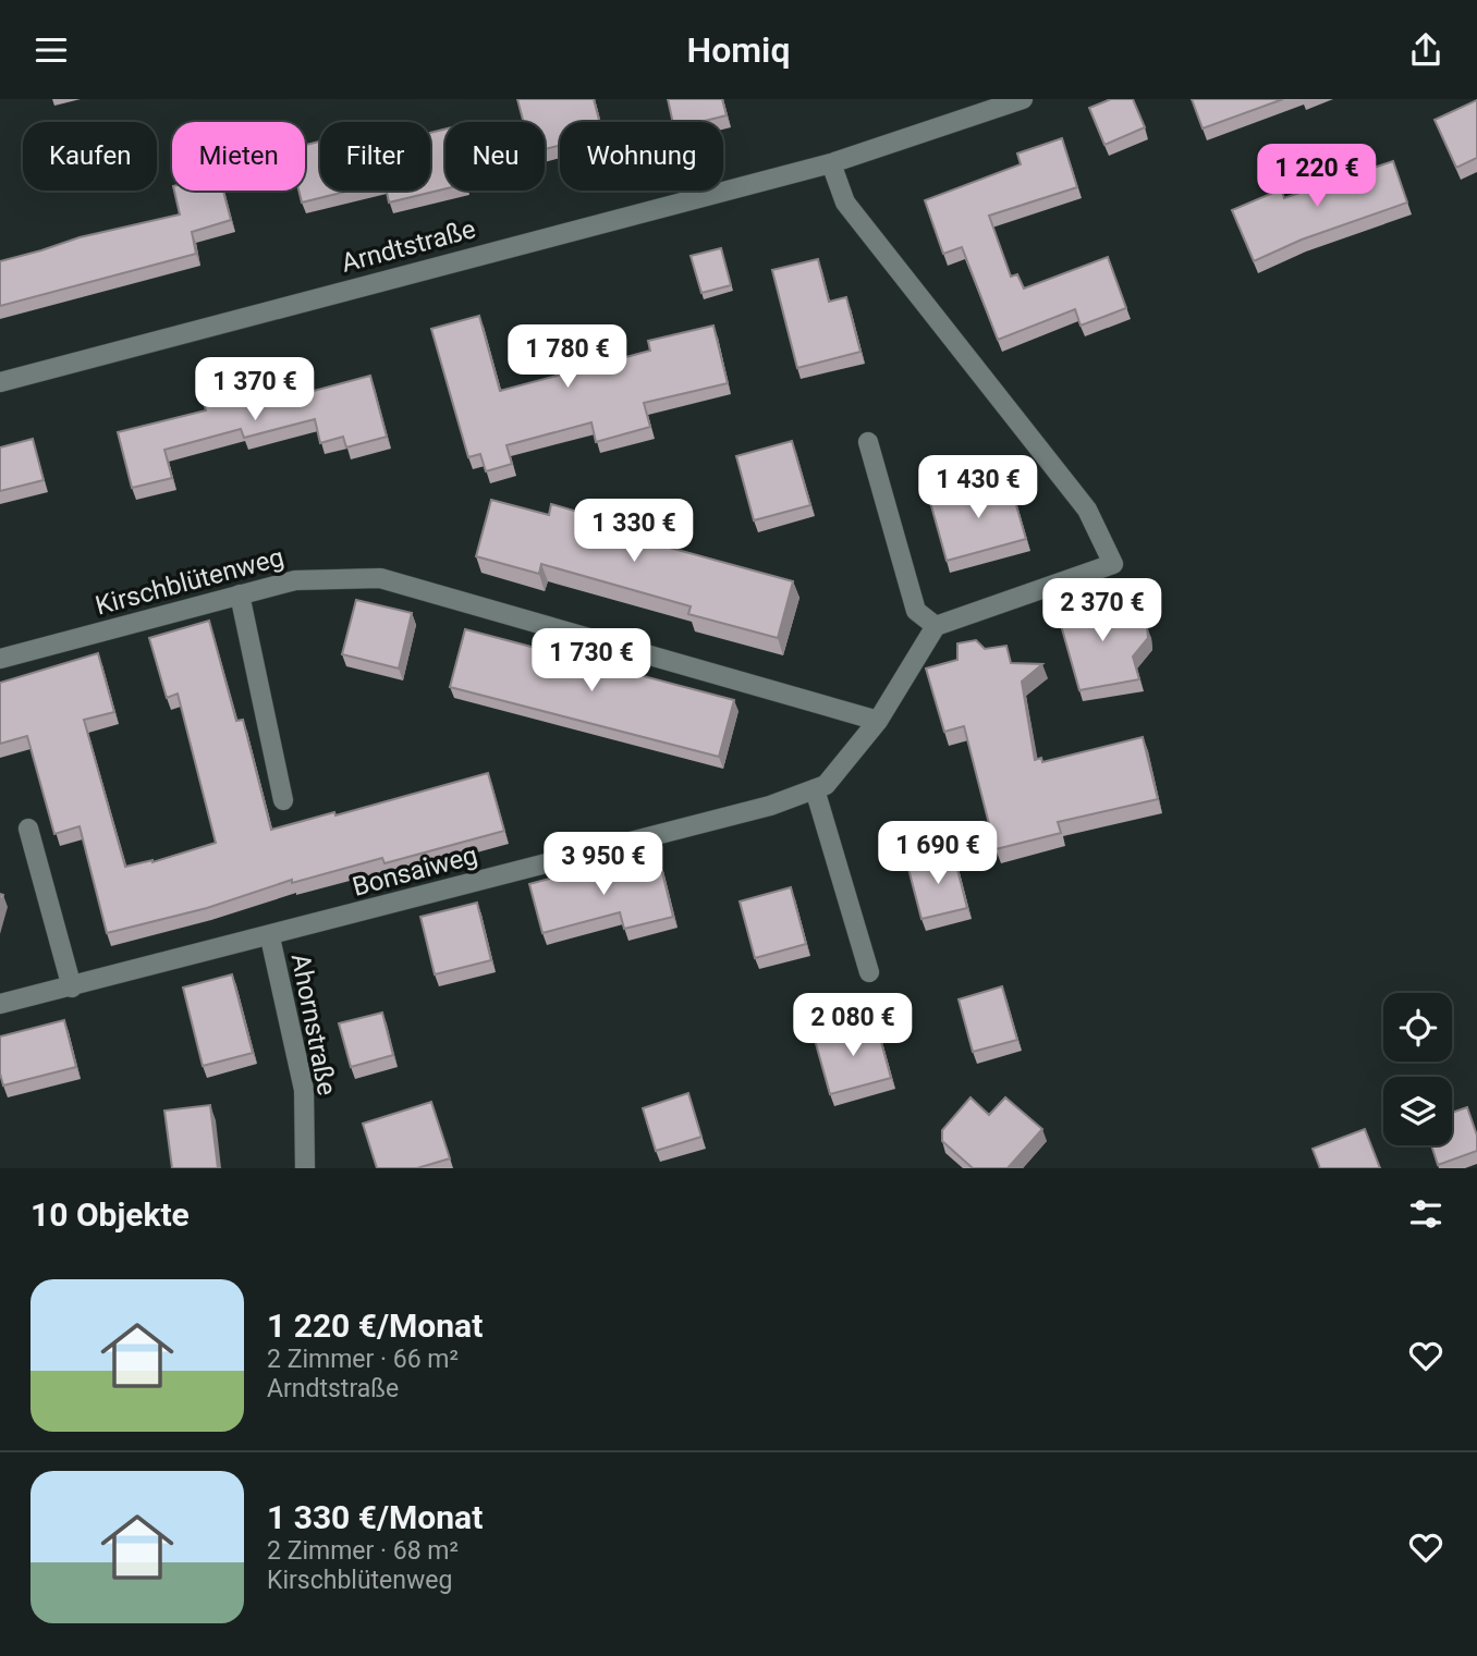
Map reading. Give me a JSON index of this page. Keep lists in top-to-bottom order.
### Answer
{
  "streets": {
    "street": [
      "Arndtstraße",
      "Kirschblütenweg",
      "Bonsaiweg",
      "Ahornstraße"
    ]
  },
  "crossings": [
    ["Kirschblütenweg", "Bonsaiweg"],
    ["Bonsaiweg", "Ahornstraße"]
  ],
  "page": {
    "header": "Homiq",
    "chip": [
      "Kaufen",
      "Mieten",
      "Filter",
      "Neu",
      "Wohnung"
    ],
    "price": [
      "1 220 €",
      "1 780 €",
      "1 370 €",
      "1 430 €",
      "1 330 €",
      "2 370 €",
      "1 730 €",
      "1 690 €",
      "3 950 €",
      "2 080 €"
    ],
    "heading": "10 Objekte",
    "list": [
      {
        "name": "1 220 €/Monat",
        "note": "2 Zimmer · 66 m² · Arndtstraße"
      },
      {
        "name": "1 330 €/Monat",
        "note": "2 Zimmer · 68 m² · Kirschblütenweg"
      }
    ]
  }
}
